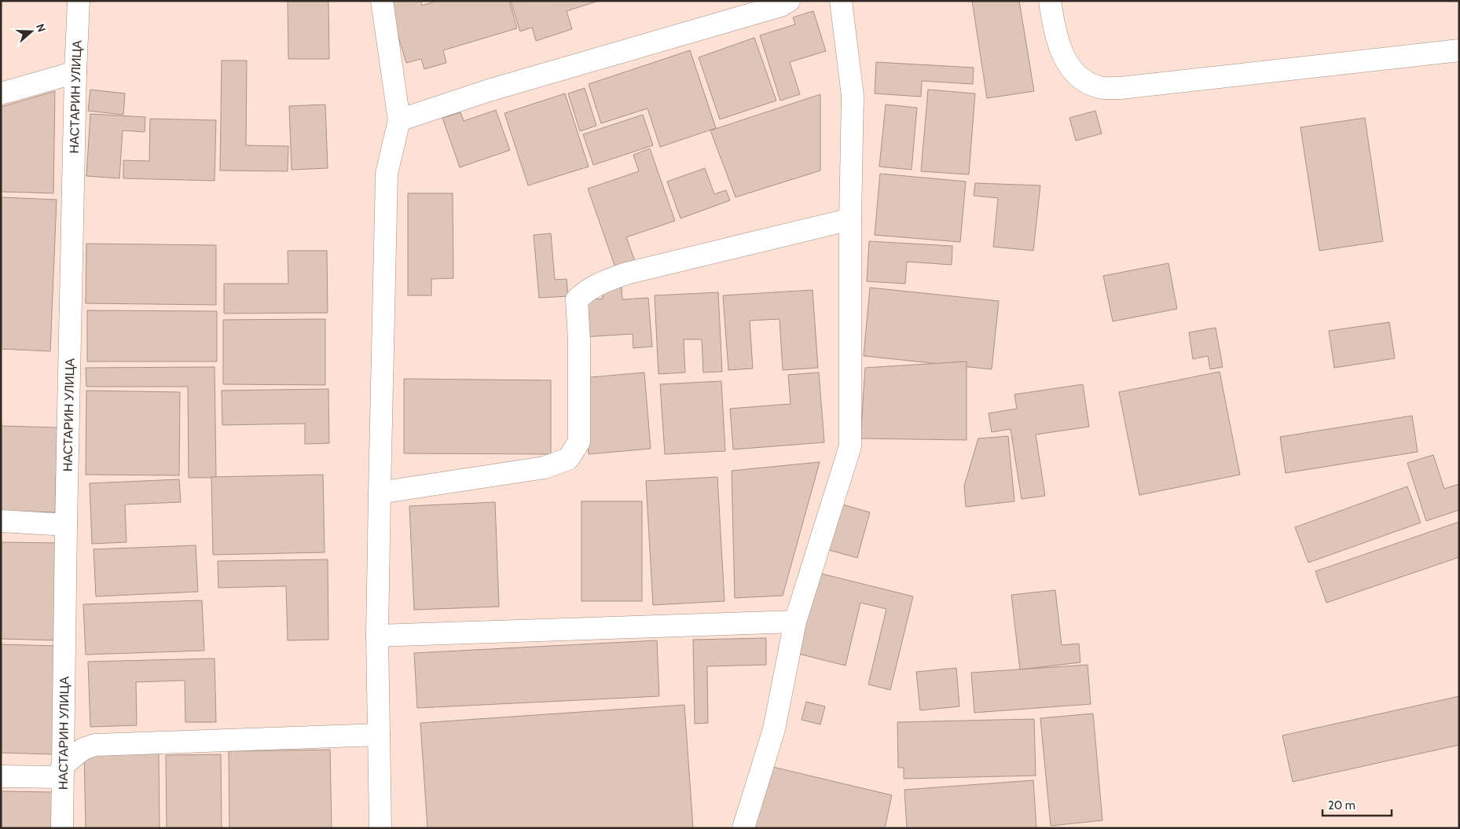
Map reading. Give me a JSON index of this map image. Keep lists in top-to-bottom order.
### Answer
{
  "streets": {
    "street": ["НАСТАРИН УЛИЦА"]
  },
  "scale_bar": "20 m",
  "north": "right"
}
